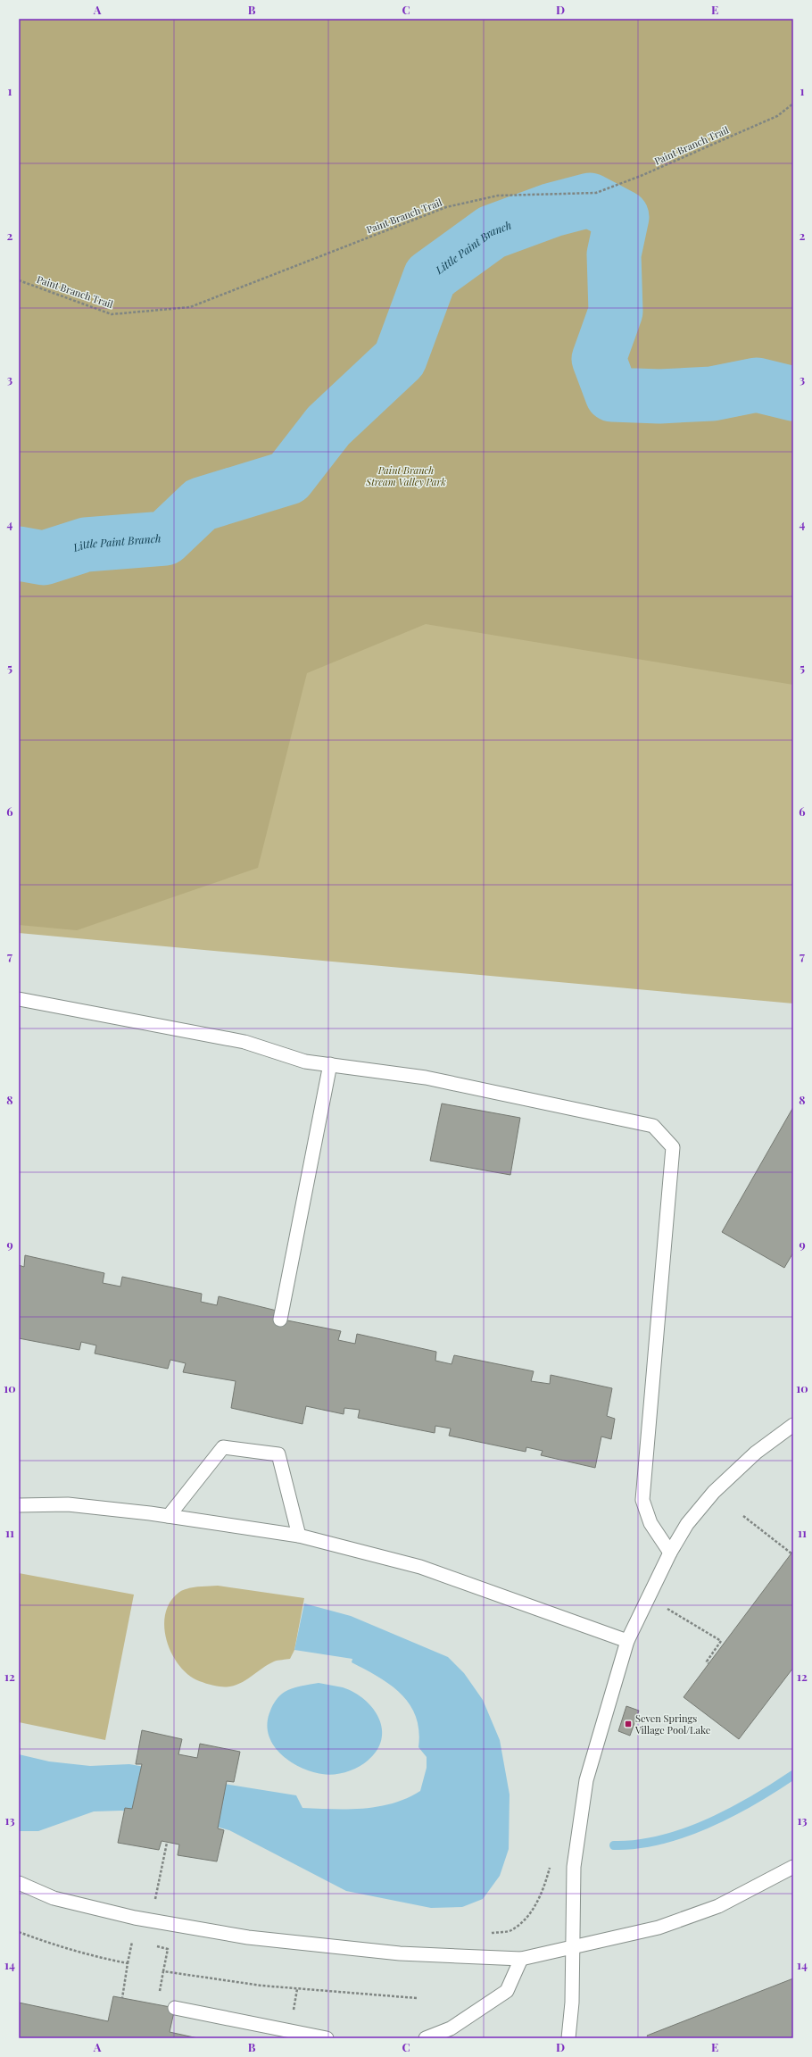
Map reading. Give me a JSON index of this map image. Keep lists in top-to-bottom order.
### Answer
{
  "streets": {
    "path": ["Paint Branch Trail"]
  },
  "water": ["Little Paint Branch"],
  "parks": ["Paint Branch Stream Valley Park"],
  "places": {
    "transit": ["Seven Springs Village Pool/Lake"]
  },
  "grid": {
    "columns": [
      "A",
      "B",
      "C",
      "D",
      "E"
    ],
    "rows": [
      "1",
      "2",
      "3",
      "4",
      "5",
      "6",
      "7",
      "8",
      "9",
      "10",
      "11",
      "12",
      "13",
      "14"
    ]
  }
}
